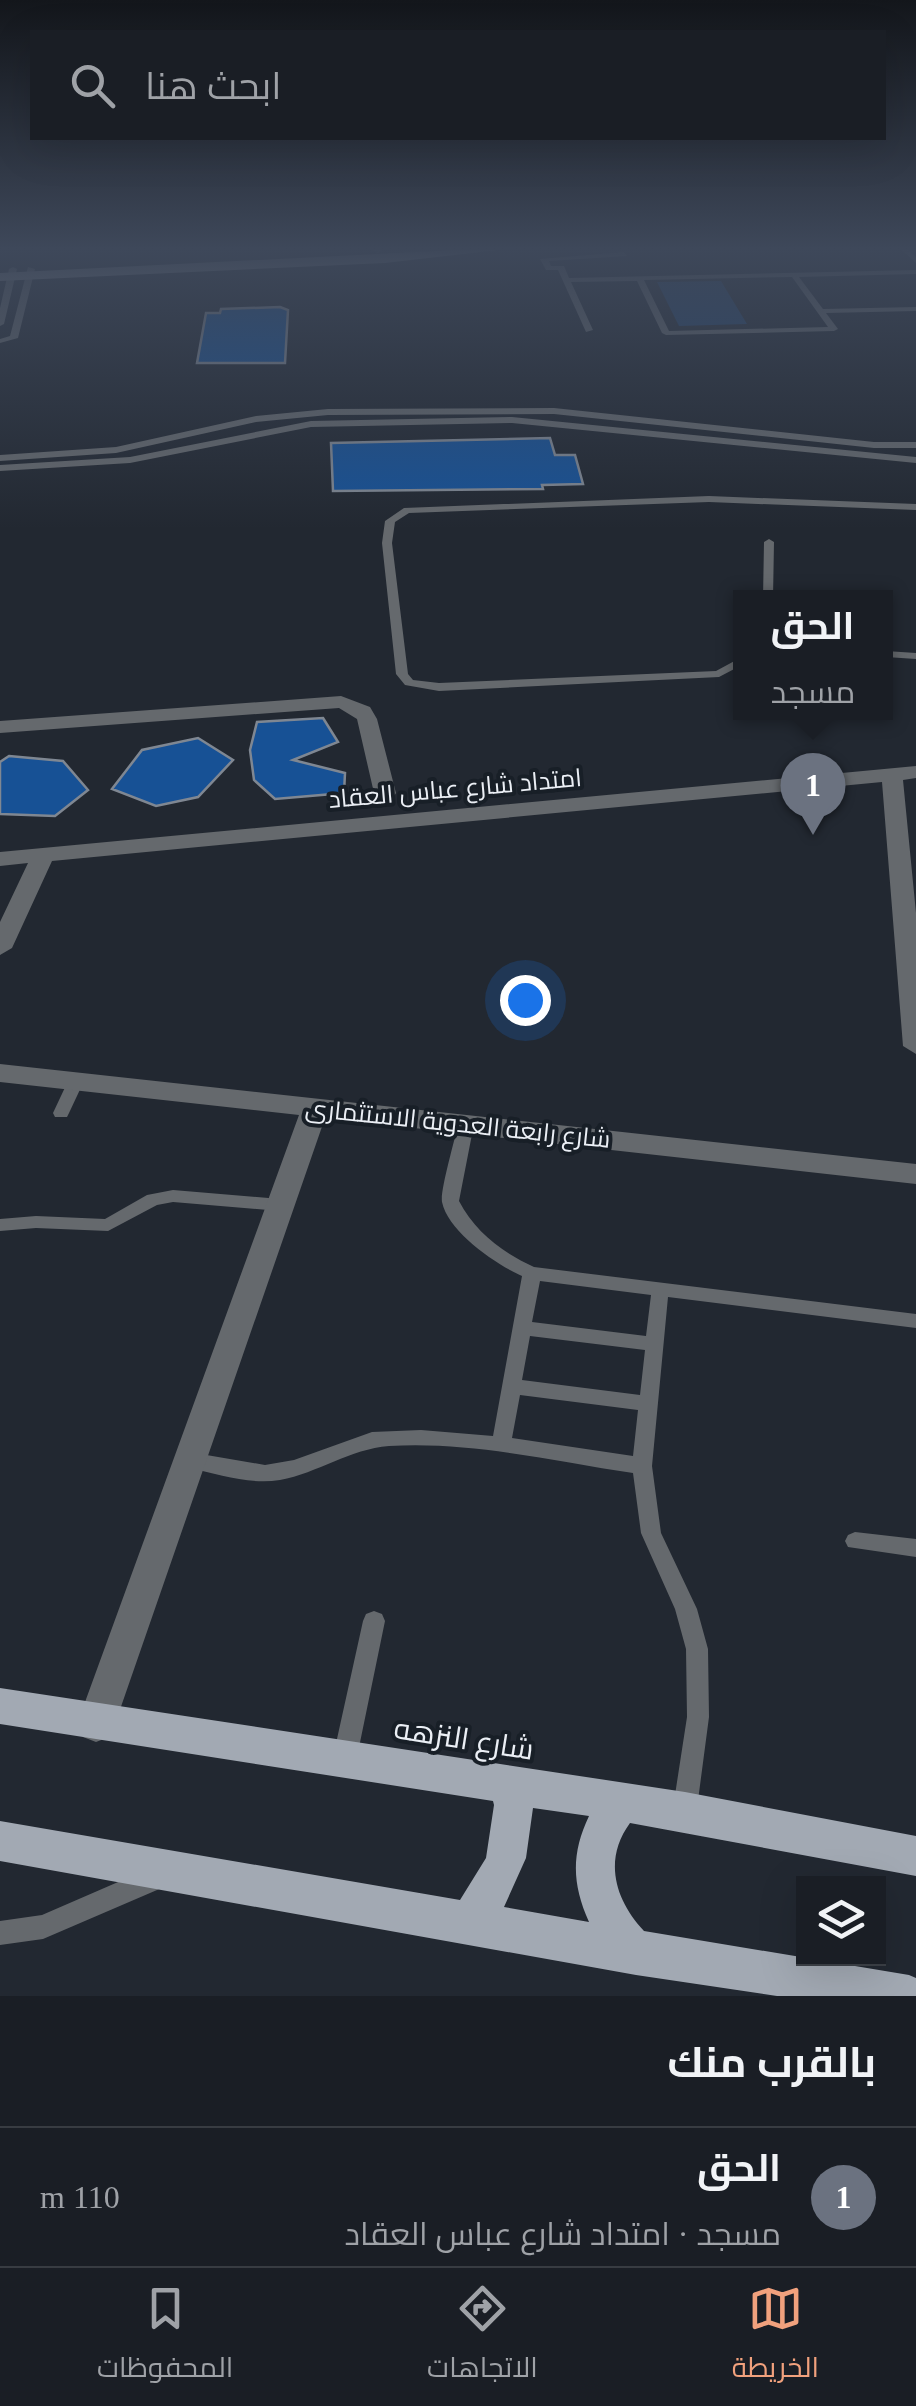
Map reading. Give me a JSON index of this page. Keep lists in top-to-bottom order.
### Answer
{
  "streets": {
    "main road": ["شارع النزهه"],
    "street": ["امتداد شارع عباس العقاد", "شارع رابعة العدوية الاستثمارى"]
  },
  "page": {
    "search": "ابحث هنا",
    "popup": ["الحق", "مسجد"],
    "pins": "1",
    "heading": "بالقرب منك",
    "list": [
      {
        "mark": "1",
        "name": "الحق",
        "note": "مسجد · امتداد شارع عباس العقاد",
        "value": "110 m"
      }
    ],
    "nav": ["الخريطة", "الاتجاهات", "المحفوظات"]
  }
}
